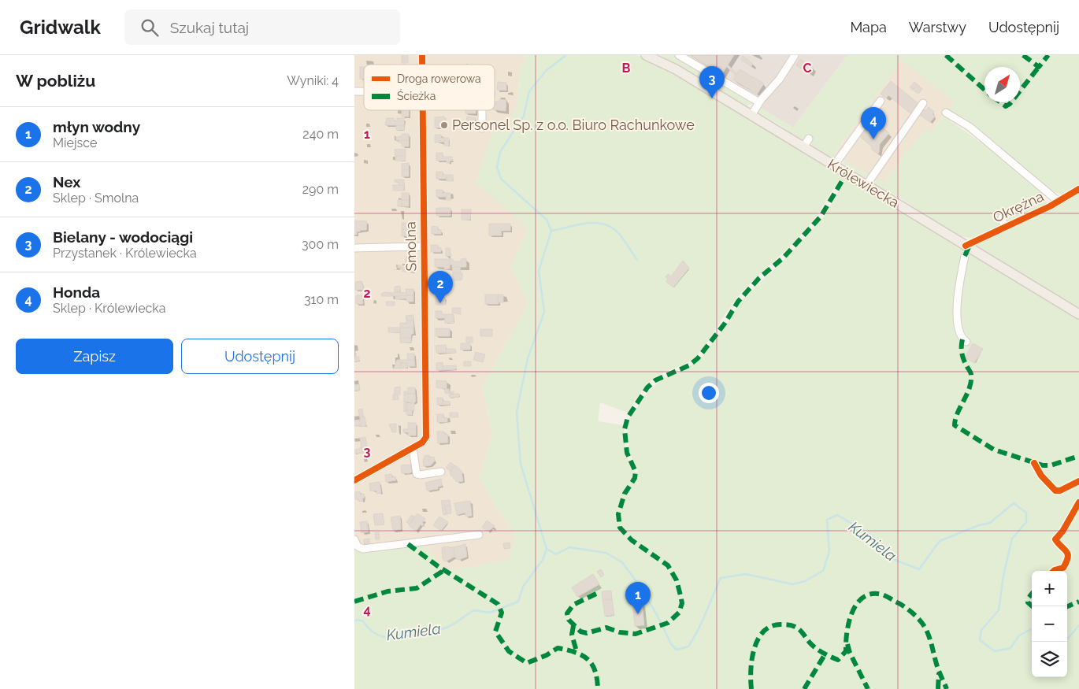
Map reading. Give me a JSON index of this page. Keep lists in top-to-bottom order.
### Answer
{
  "streets": {
    "main road": ["Królewiecka"],
    "street": ["Okrężna", "Smolna"]
  },
  "crossings": [
    ["Królewiecka", "Okrężna"]
  ],
  "water": ["Kumiela"],
  "places": ["Personel Sp. z o.o. Biuro Rachunkowe"],
  "legend": ["Droga rowerowa", "Ścieżka"],
  "north": "top right",
  "page": {
    "header": "Gridwalk",
    "search": "Szukaj tutaj",
    "nav": ["Mapa", "Warstwy", "Udostępnij"],
    "heading": ["W pobliżu", "Wyniki: 4"],
    "pins": [
      "3",
      "4",
      "2",
      "1"
    ],
    "list": [
      {
        "mark": "1",
        "name": "młyn wodny",
        "note": "Miejsce",
        "value": "240 m"
      },
      {
        "mark": "2",
        "name": "Nex",
        "note": "Sklep · Smolna",
        "value": "290 m"
      },
      {
        "mark": "3",
        "name": "Bielany - wodociągi",
        "note": "Przystanek · Królewiecka",
        "value": "300 m"
      },
      {
        "mark": "4",
        "name": "Honda",
        "note": "Sklep · Królewiecka",
        "value": "310 m"
      }
    ],
    "buttons": ["Zapisz", "Udostępnij"],
    "map_buttons": ["+", "−"]
  },
  "grid": {
    "columns": ["B", "C"],
    "rows": [
      "1",
      "2",
      "3",
      "4"
    ]
  }
}
